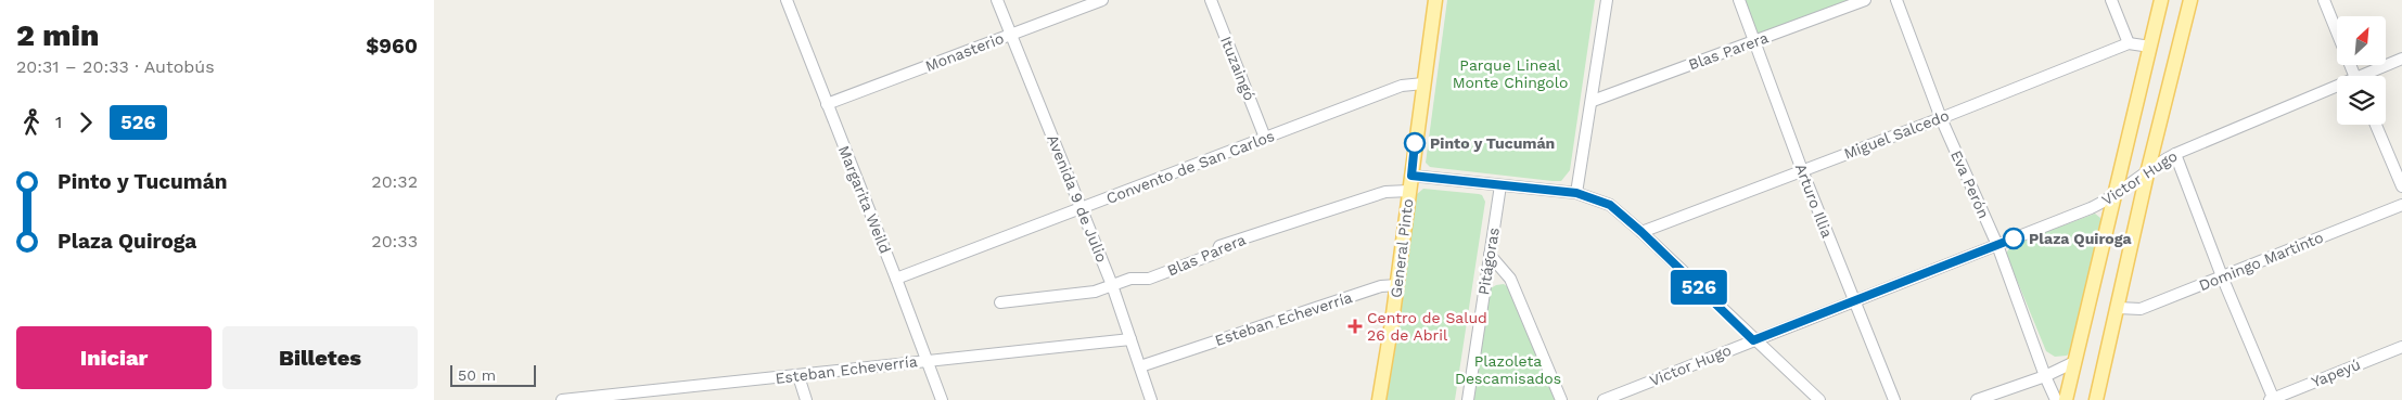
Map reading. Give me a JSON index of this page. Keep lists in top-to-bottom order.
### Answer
{
  "streets": {
    "main road": ["General Pinto"],
    "street": [
      "Blas Parera",
      "Monasterio",
      "Ituzaingó",
      "Miguel Salcedo",
      "Convento de San Carlos",
      "Victor Hugo",
      "Eva Perón",
      "Avenida 9 de Julio",
      "Margarita Weild",
      "Arturo Illia",
      "Pitágoras",
      "Domingo Martinto",
      "Esteban Echeverría",
      "Yapeyú"
    ]
  },
  "crossings": [
    ["Blas Parera", "Avenida 9 de Julio"],
    ["Blas Parera", "Arturo Illia"],
    ["Blas Parera", "General Pinto"],
    ["Monasterio", "Avenida 9 de Julio"],
    ["Monasterio", "Margarita Weild"],
    ["Ituzaingó", "Convento de San Carlos"],
    ["Miguel Salcedo", "Eva Perón"],
    ["Miguel Salcedo", "Arturo Illia"],
    ["Convento de San Carlos", "Avenida 9 de Julio"],
    ["Convento de San Carlos", "Margarita Weild"],
    ["Convento de San Carlos", "General Pinto"],
    ["Victor Hugo", "Eva Perón"],
    ["Victor Hugo", "Arturo Illia"],
    ["Avenida 9 de Julio", "Esteban Echeverría"],
    ["Margarita Weild", "Esteban Echeverría"],
    ["General Pinto", "Esteban Echeverría"]
  ],
  "parks": ["Parque Lineal Monte Chingolo", "Plazoleta Descamisados"],
  "places": {
    "other": ["Pinto y Tucumán", "Plaza Quiroga"],
    "health": ["Centro de Salud 26 de Abril"]
  },
  "lines": ["bus line 526"],
  "scale_bar": "50 m",
  "north": "top right",
  "page": {
    "heading": ["2 min", "20:31 – 20:33 · Autobús", "$960"],
    "on_map": "526",
    "legs": ["1", "526"],
    "list": [
      {
        "name": "Pinto y Tucumán",
        "value": "20:32"
      },
      {
        "name": "Plaza Quiroga",
        "value": "20:33"
      }
    ],
    "buttons": ["Iniciar", "Billetes"],
    "scale": "50 m"
  }
}
